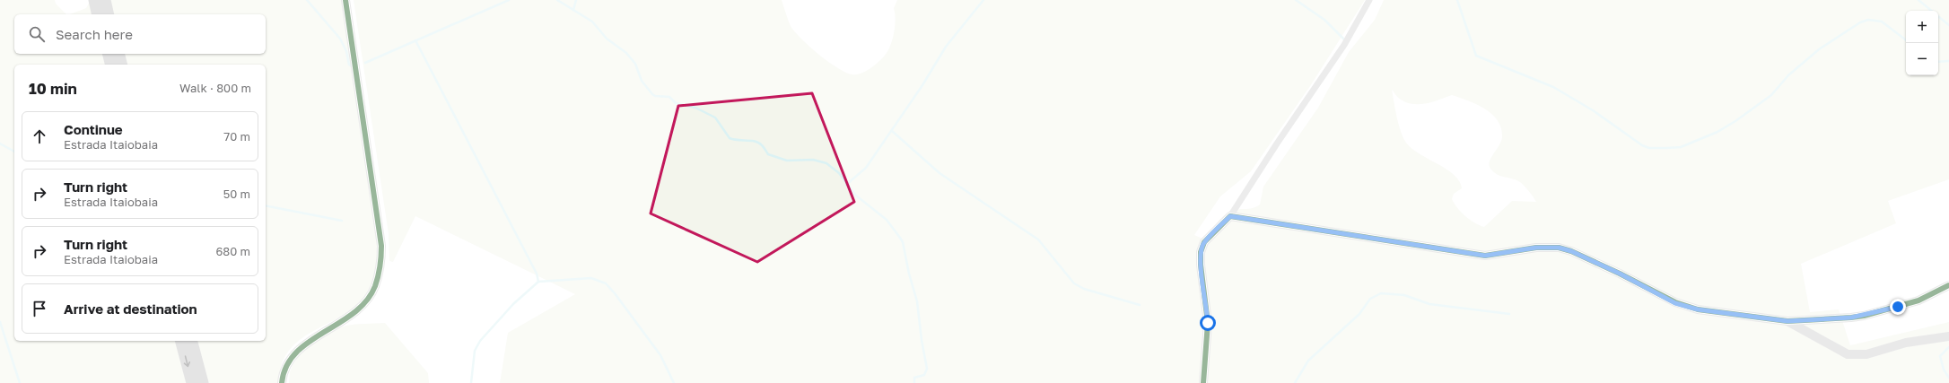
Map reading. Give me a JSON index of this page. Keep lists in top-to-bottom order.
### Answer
{
  "page": {
    "map_buttons": ["+", "−"],
    "search": "Search here",
    "heading": ["10 min", "Walk · 800 m"],
    "list": [
      ["Continue", "Estrada Itaiobaia", "70 m"],
      ["Turn right", "Estrada Itaiobaia", "50 m"],
      ["Turn right", "Estrada Itaiobaia", "680 m"],
      "Arrive at destination"
    ]
  }
}
